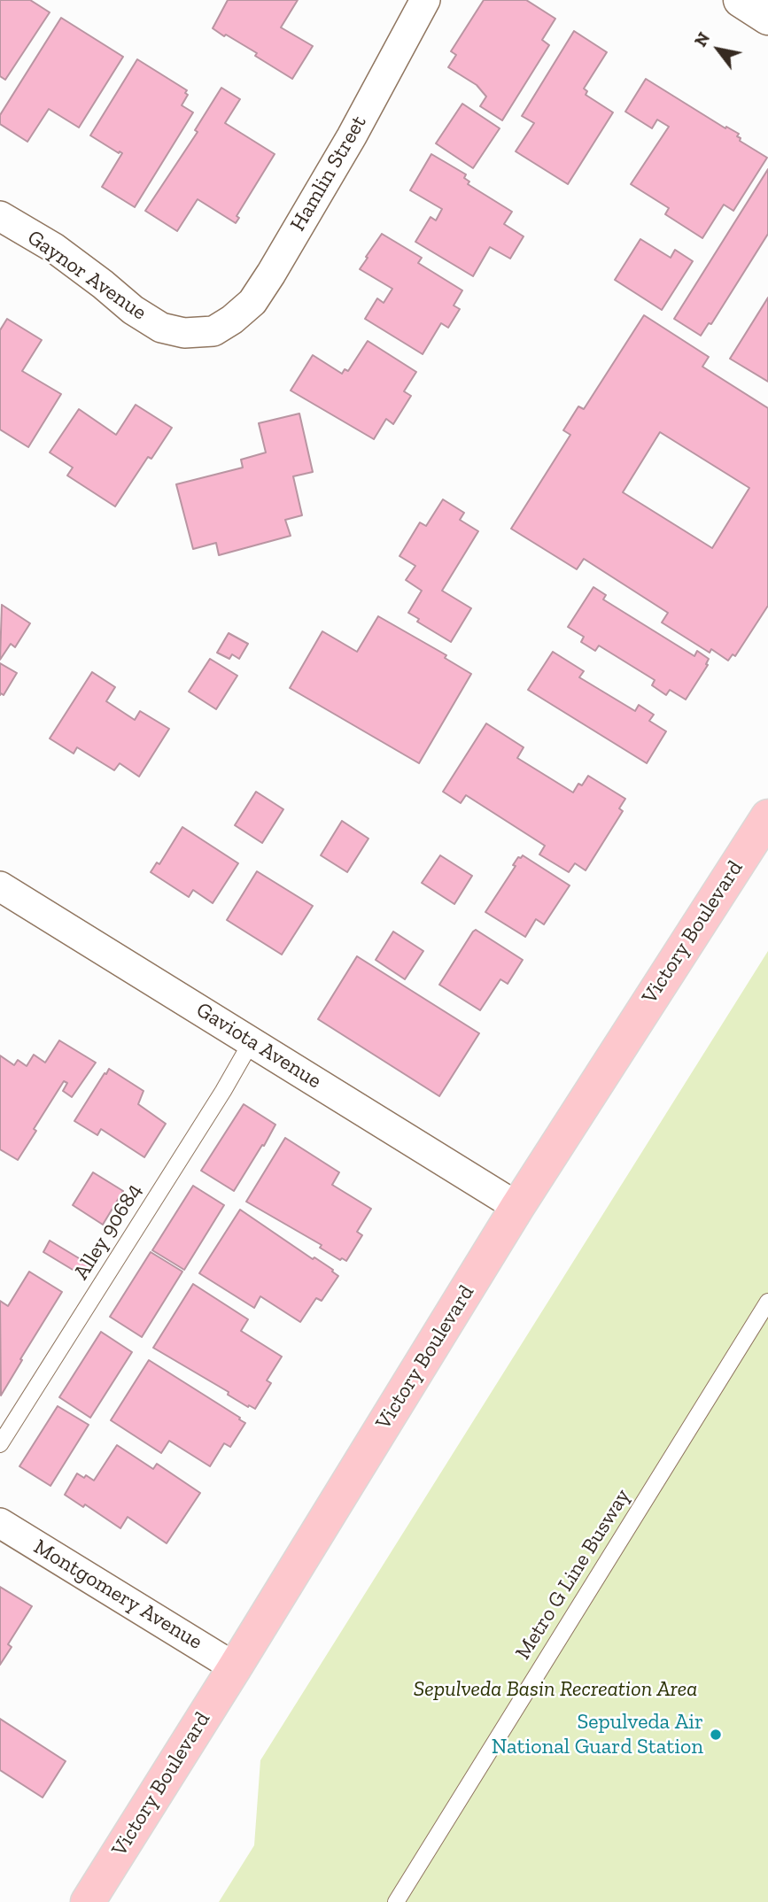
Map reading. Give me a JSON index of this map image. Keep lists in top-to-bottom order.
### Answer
{
  "streets": {
    "main road": ["Victory Boulevard"],
    "street": [
      "Hamlin Street",
      "Gaynor Avenue",
      "Gaviota Avenue",
      "Montgomery Avenue"
    ],
    "lane": ["Alley 90684", "Metro G Line Busway"]
  },
  "crossings": [
    ["Hamlin Street", "Gaynor Avenue"],
    ["Victory Boulevard", "Gaviota Avenue"],
    ["Victory Boulevard", "Montgomery Avenue"],
    ["Gaviota Avenue", "Alley 90684"]
  ],
  "parks": ["Sepulveda Basin Recreation Area"],
  "places": ["Sepulveda Air National Guard Station"],
  "north": "top left"
}
